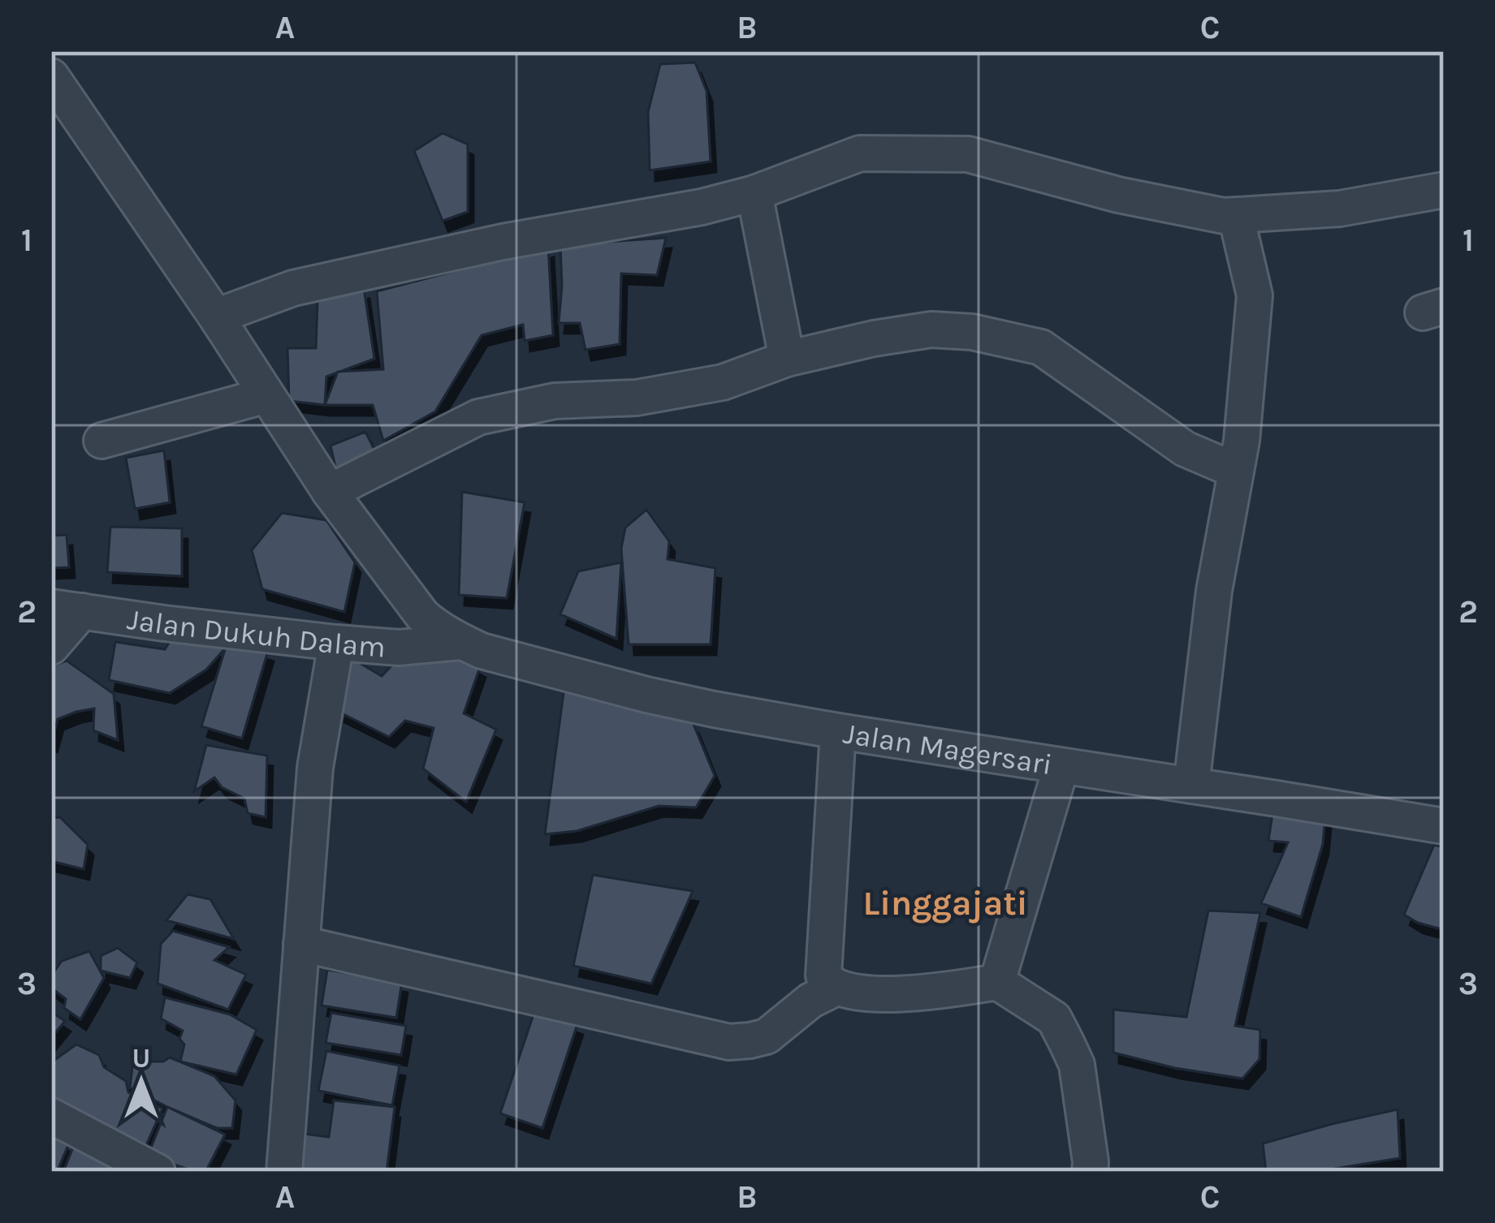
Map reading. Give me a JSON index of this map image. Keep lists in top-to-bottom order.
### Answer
{
  "streets": {
    "street": ["Jalan Dukuh Dalam", "Jalan Magersari"]
  },
  "crossings": [
    ["Jalan Dukuh Dalam", "Jalan Magersari"]
  ],
  "districts": ["Linggajati"],
  "north": "top",
  "grid": {
    "columns": ["A", "B", "C"],
    "rows": ["1", "2", "3"]
  }
}
